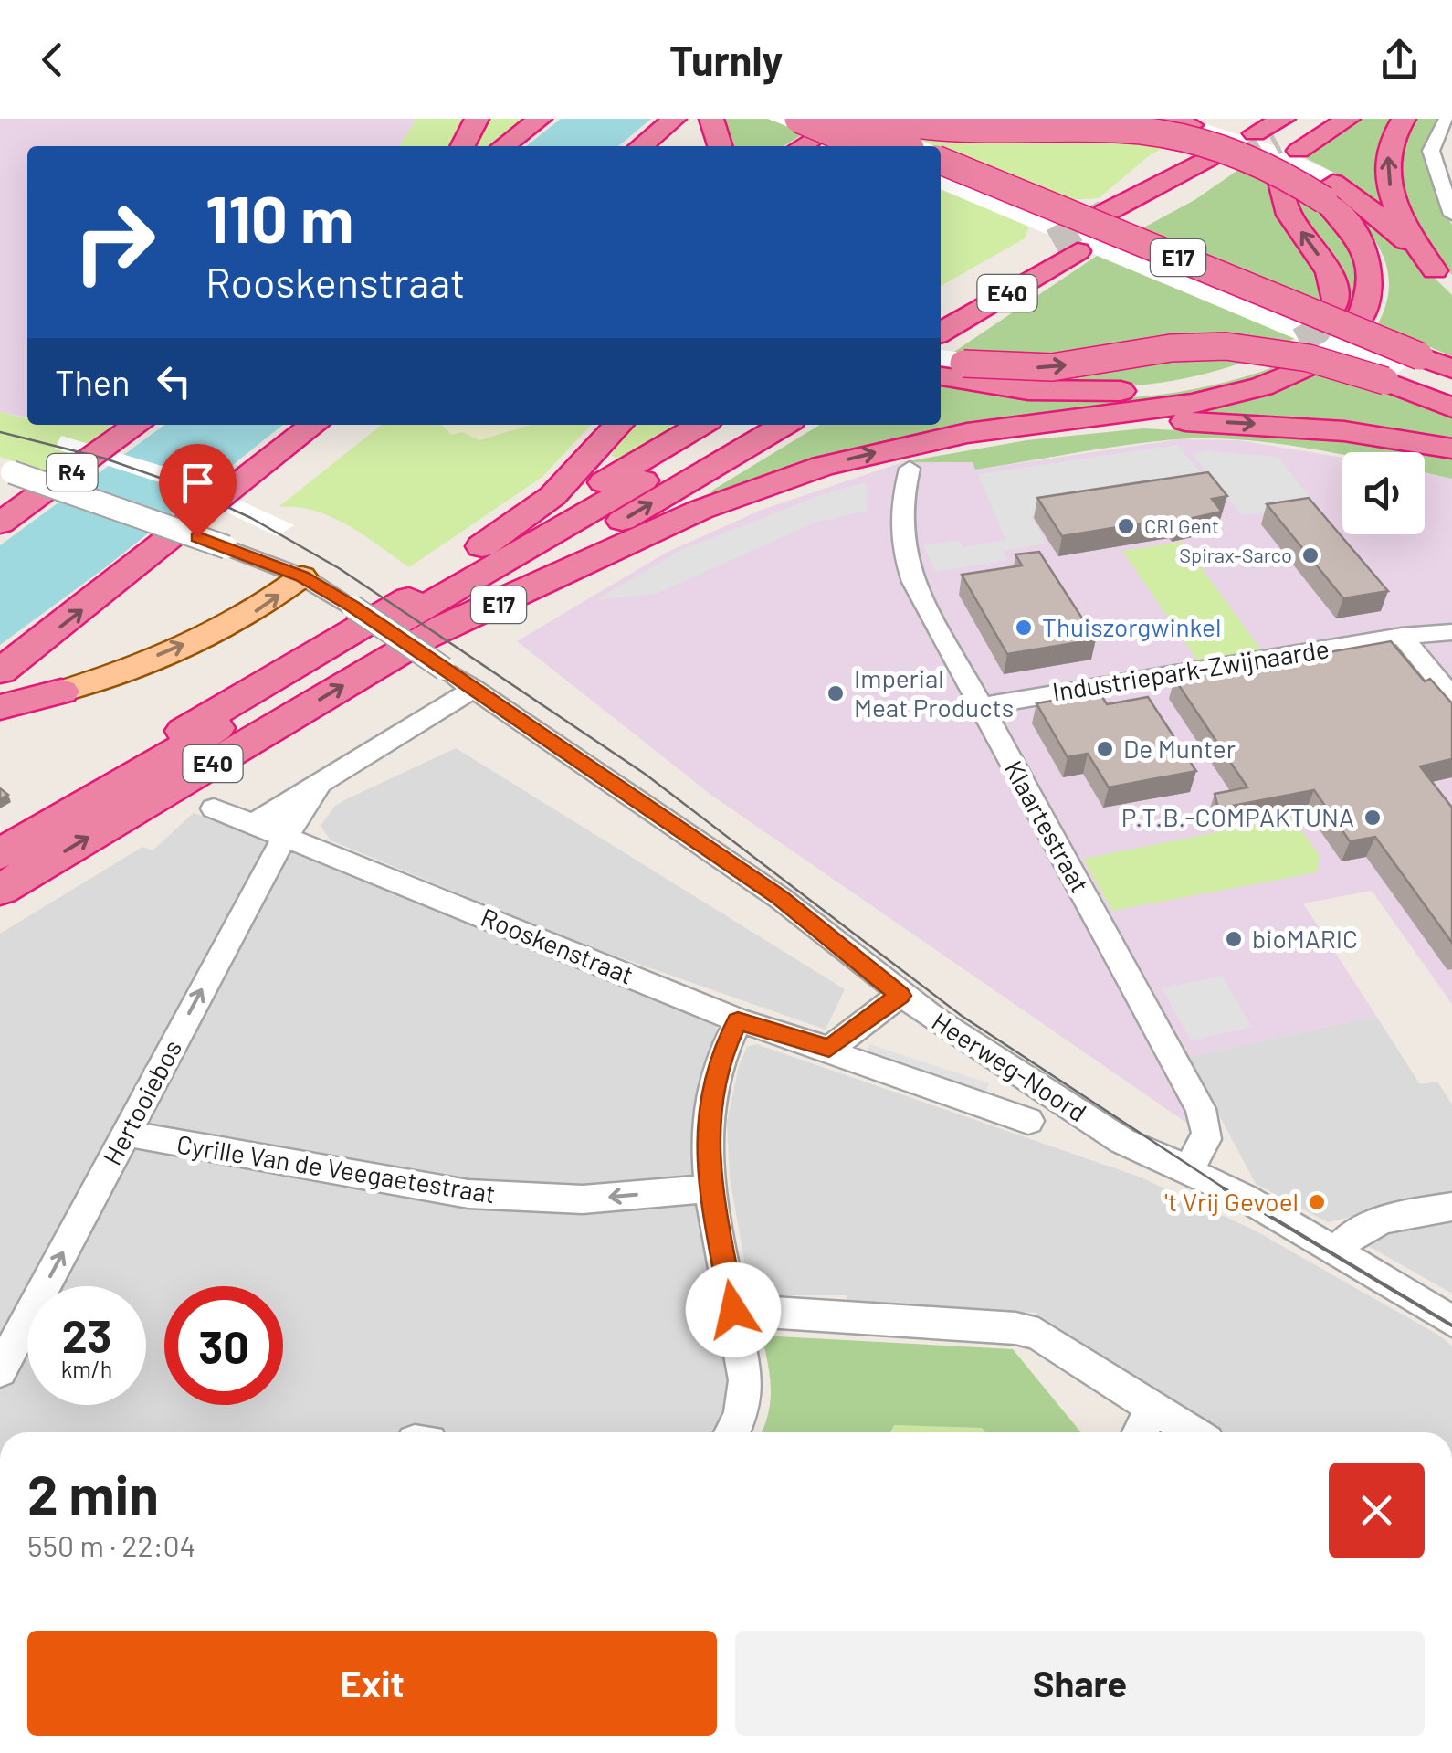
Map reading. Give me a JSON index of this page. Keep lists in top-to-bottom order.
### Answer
{
  "streets": {
    "highway": ["E17", "E40", "R4"],
    "street": [
      "Industriepark-Zwijnaarde",
      "Klaartestraat",
      "Rooskenstraat",
      "Heerweg-Noord",
      "Hertooiebos",
      "Cyrille Van de Veegaetestraat"
    ]
  },
  "crossings": [
    ["E17", "E40"],
    ["E17", "Heerweg-Noord"],
    ["E40", "Heerweg-Noord"],
    ["Industriepark-Zwijnaarde", "Klaartestraat"],
    ["Klaartestraat", "Heerweg-Noord"],
    ["Rooskenstraat", "Heerweg-Noord"],
    ["Rooskenstraat", "Hertooiebos"],
    ["Hertooiebos", "Cyrille Van de Veegaetestraat"]
  ],
  "one_way": ["Hertooiebos", "Cyrille Van de Veegaetestraat"],
  "places": [
    "CRI Gent",
    "Spirax-Sarco",
    "Thuiszorgwinkel",
    "Imperial Meat Products",
    "De Munter",
    "P.T.B.-COMPAKTUNA",
    "bioMARIC",
    "'t Vrij Gevoel"
  ],
  "page": {
    "header": "Turnly",
    "turn": ["110 m", "Rooskenstraat"],
    "then": "Then",
    "speed": "23 km/h",
    "limit": "30",
    "heading": ["2 min", "550 m · 22:04"],
    "buttons": ["Exit", "Share"]
  }
}
